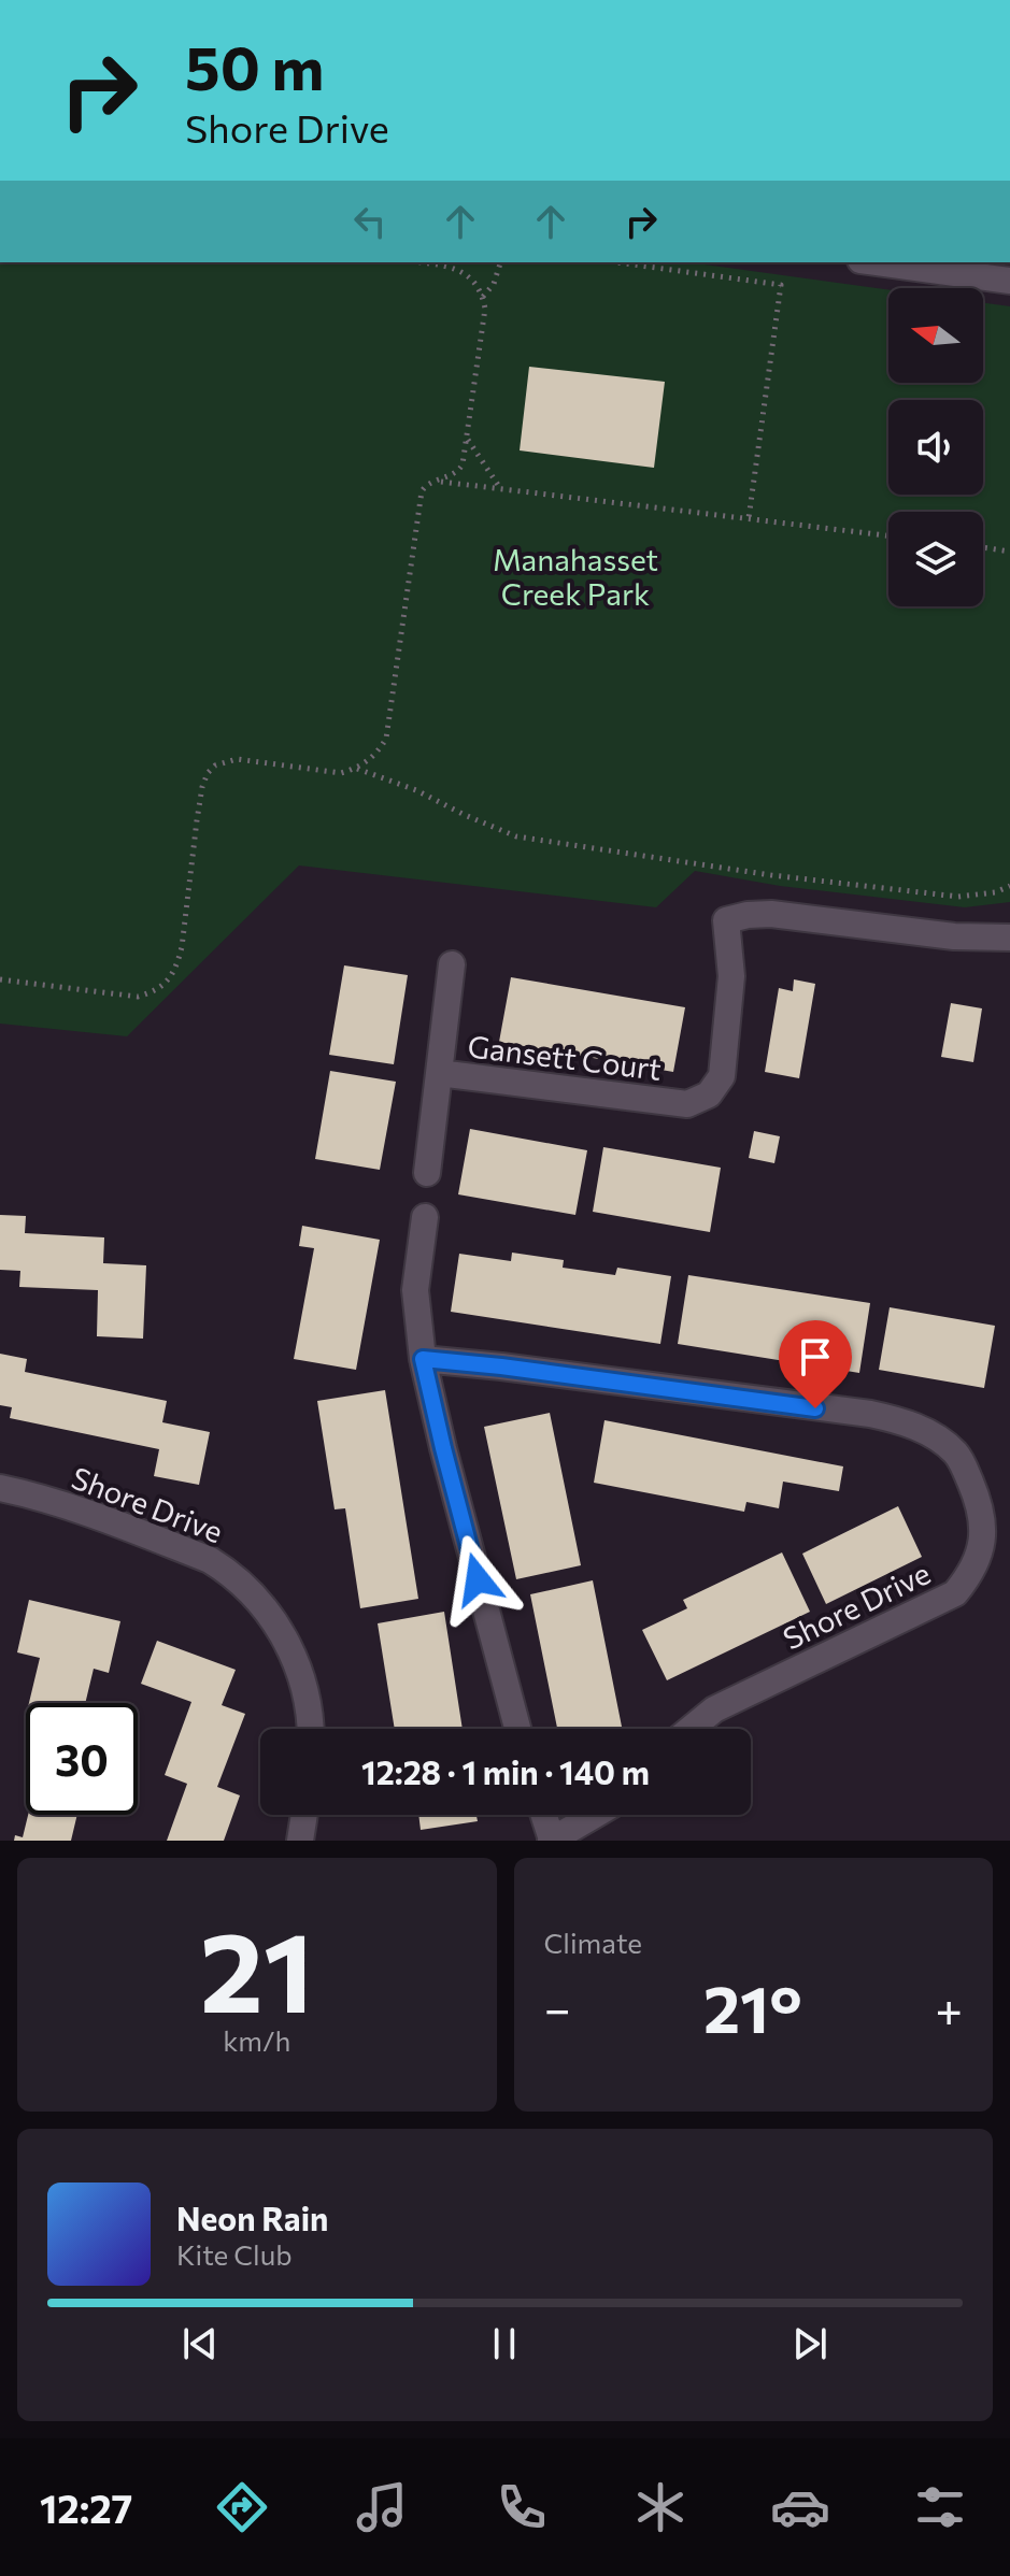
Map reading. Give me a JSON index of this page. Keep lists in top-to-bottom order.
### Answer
{
  "streets": {
    "street": ["Gansett Court", "Shore Drive"]
  },
  "parks": ["Manahasset Creek Park"],
  "north": "left",
  "page": {
    "turn": ["50 m", "Shore Drive"],
    "limit": "30",
    "trip": "12:28 · 1 min · 140 m",
    "tile": [
      ["21", "km/h"],
      "Climate"
    ],
    "heat": ["−", "21°", "+"],
    "song": ["Neon Rain", "Kite Club"],
    "tabs": "12:27"
  }
}
